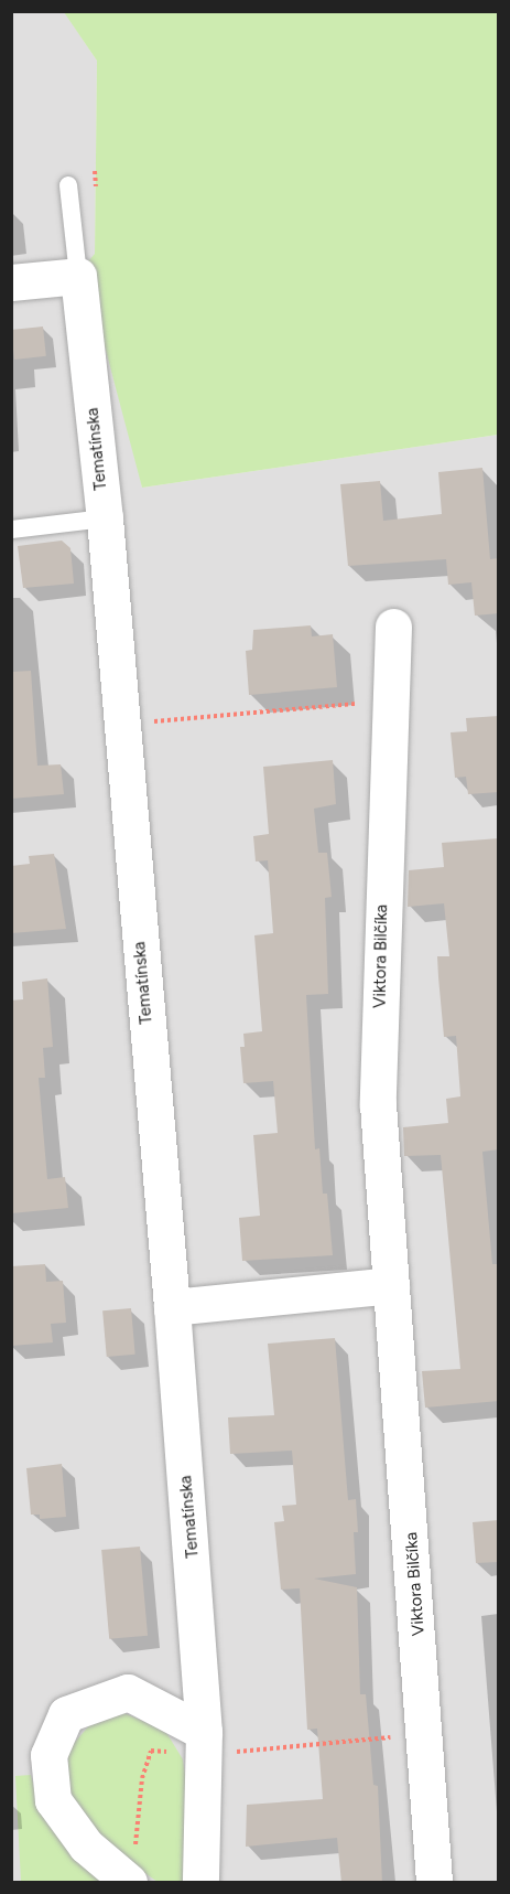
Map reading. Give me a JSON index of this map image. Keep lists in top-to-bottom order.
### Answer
{
  "streets": {
    "street": ["Tematínska", "Viktora Bilčíka"]
  }
}
